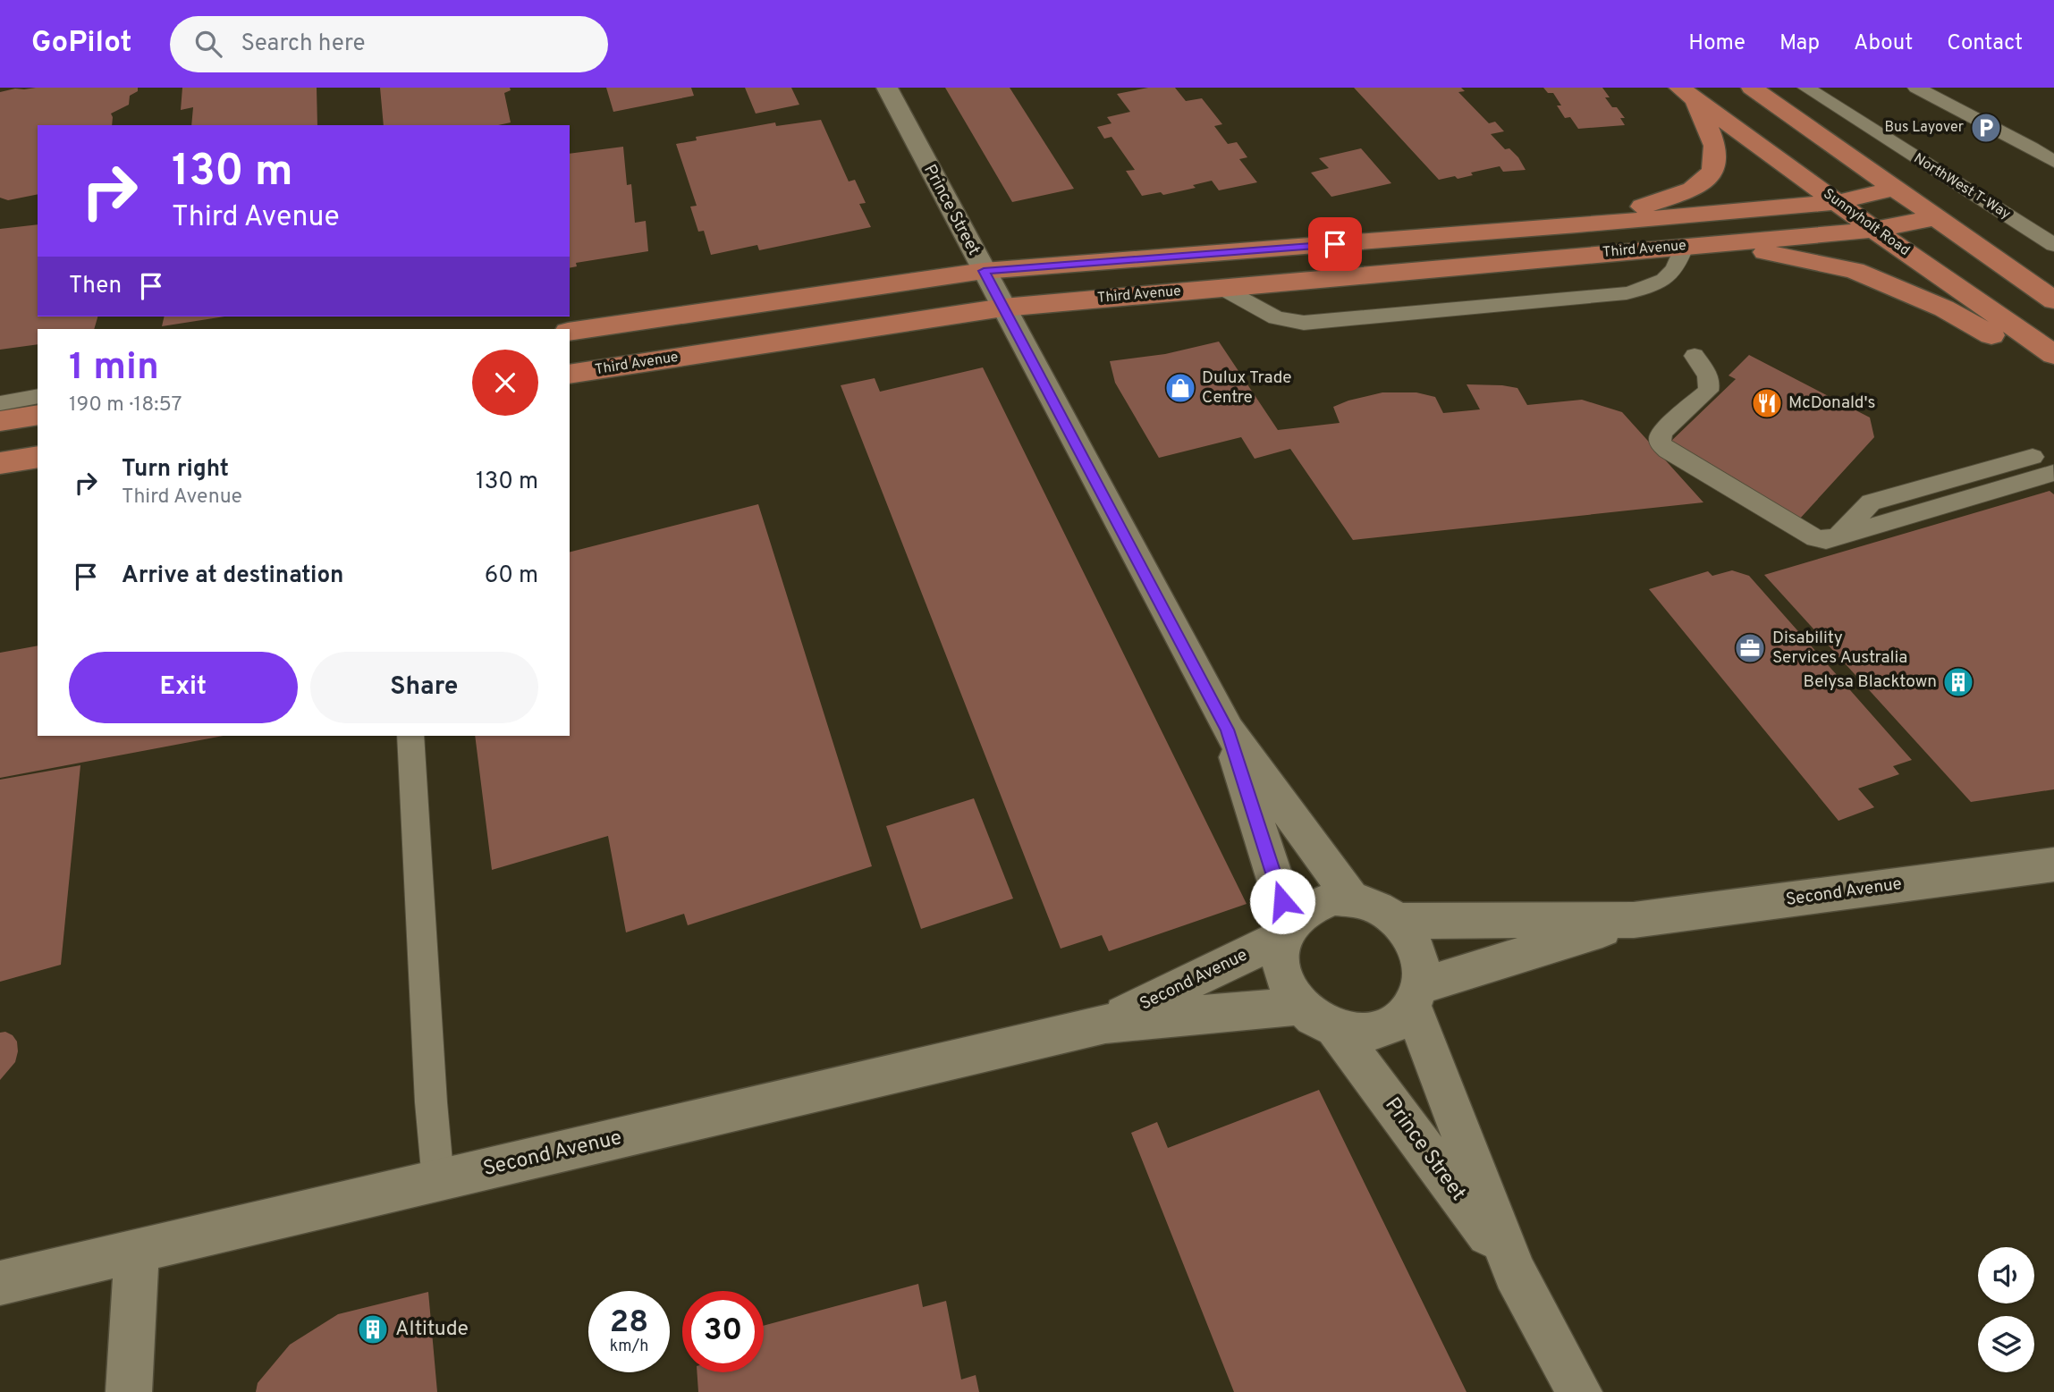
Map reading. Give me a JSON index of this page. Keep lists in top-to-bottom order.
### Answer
{
  "streets": {
    "main road": ["Sunnyholt Road", "Third Avenue"],
    "street": ["Prince Street", "Second Avenue"],
    "lane": ["NorthWest T-Way"]
  },
  "crossings": [
    ["Prince Street", "Third Avenue"],
    ["Prince Street", "Second Avenue"],
    ["Sunnyholt Road", "Third Avenue"]
  ],
  "places": {
    "parking": ["Bus Layover"],
    "shop": ["Dulux Trade Centre"],
    "restaurant": ["McDonald's"],
    "office": ["Disability Services Australia"],
    "building": ["Belysa Blacktown", "Altitude"]
  },
  "page": {
    "header": "GoPilot",
    "search": "Search here",
    "nav": [
      "Home",
      "Map",
      "About",
      "Contact"
    ],
    "turn": ["130 m", "Third Avenue"],
    "then": "Then",
    "heading": ["1 min", "190 m · 18:57"],
    "list": [
      {
        "name": "Turn right",
        "note": "Third Avenue",
        "value": "130 m"
      },
      {
        "name": "Arrive at destination",
        "value": "60 m"
      }
    ],
    "buttons": ["Exit", "Share"],
    "speed": "28 km/h",
    "limit": "30"
  }
}
